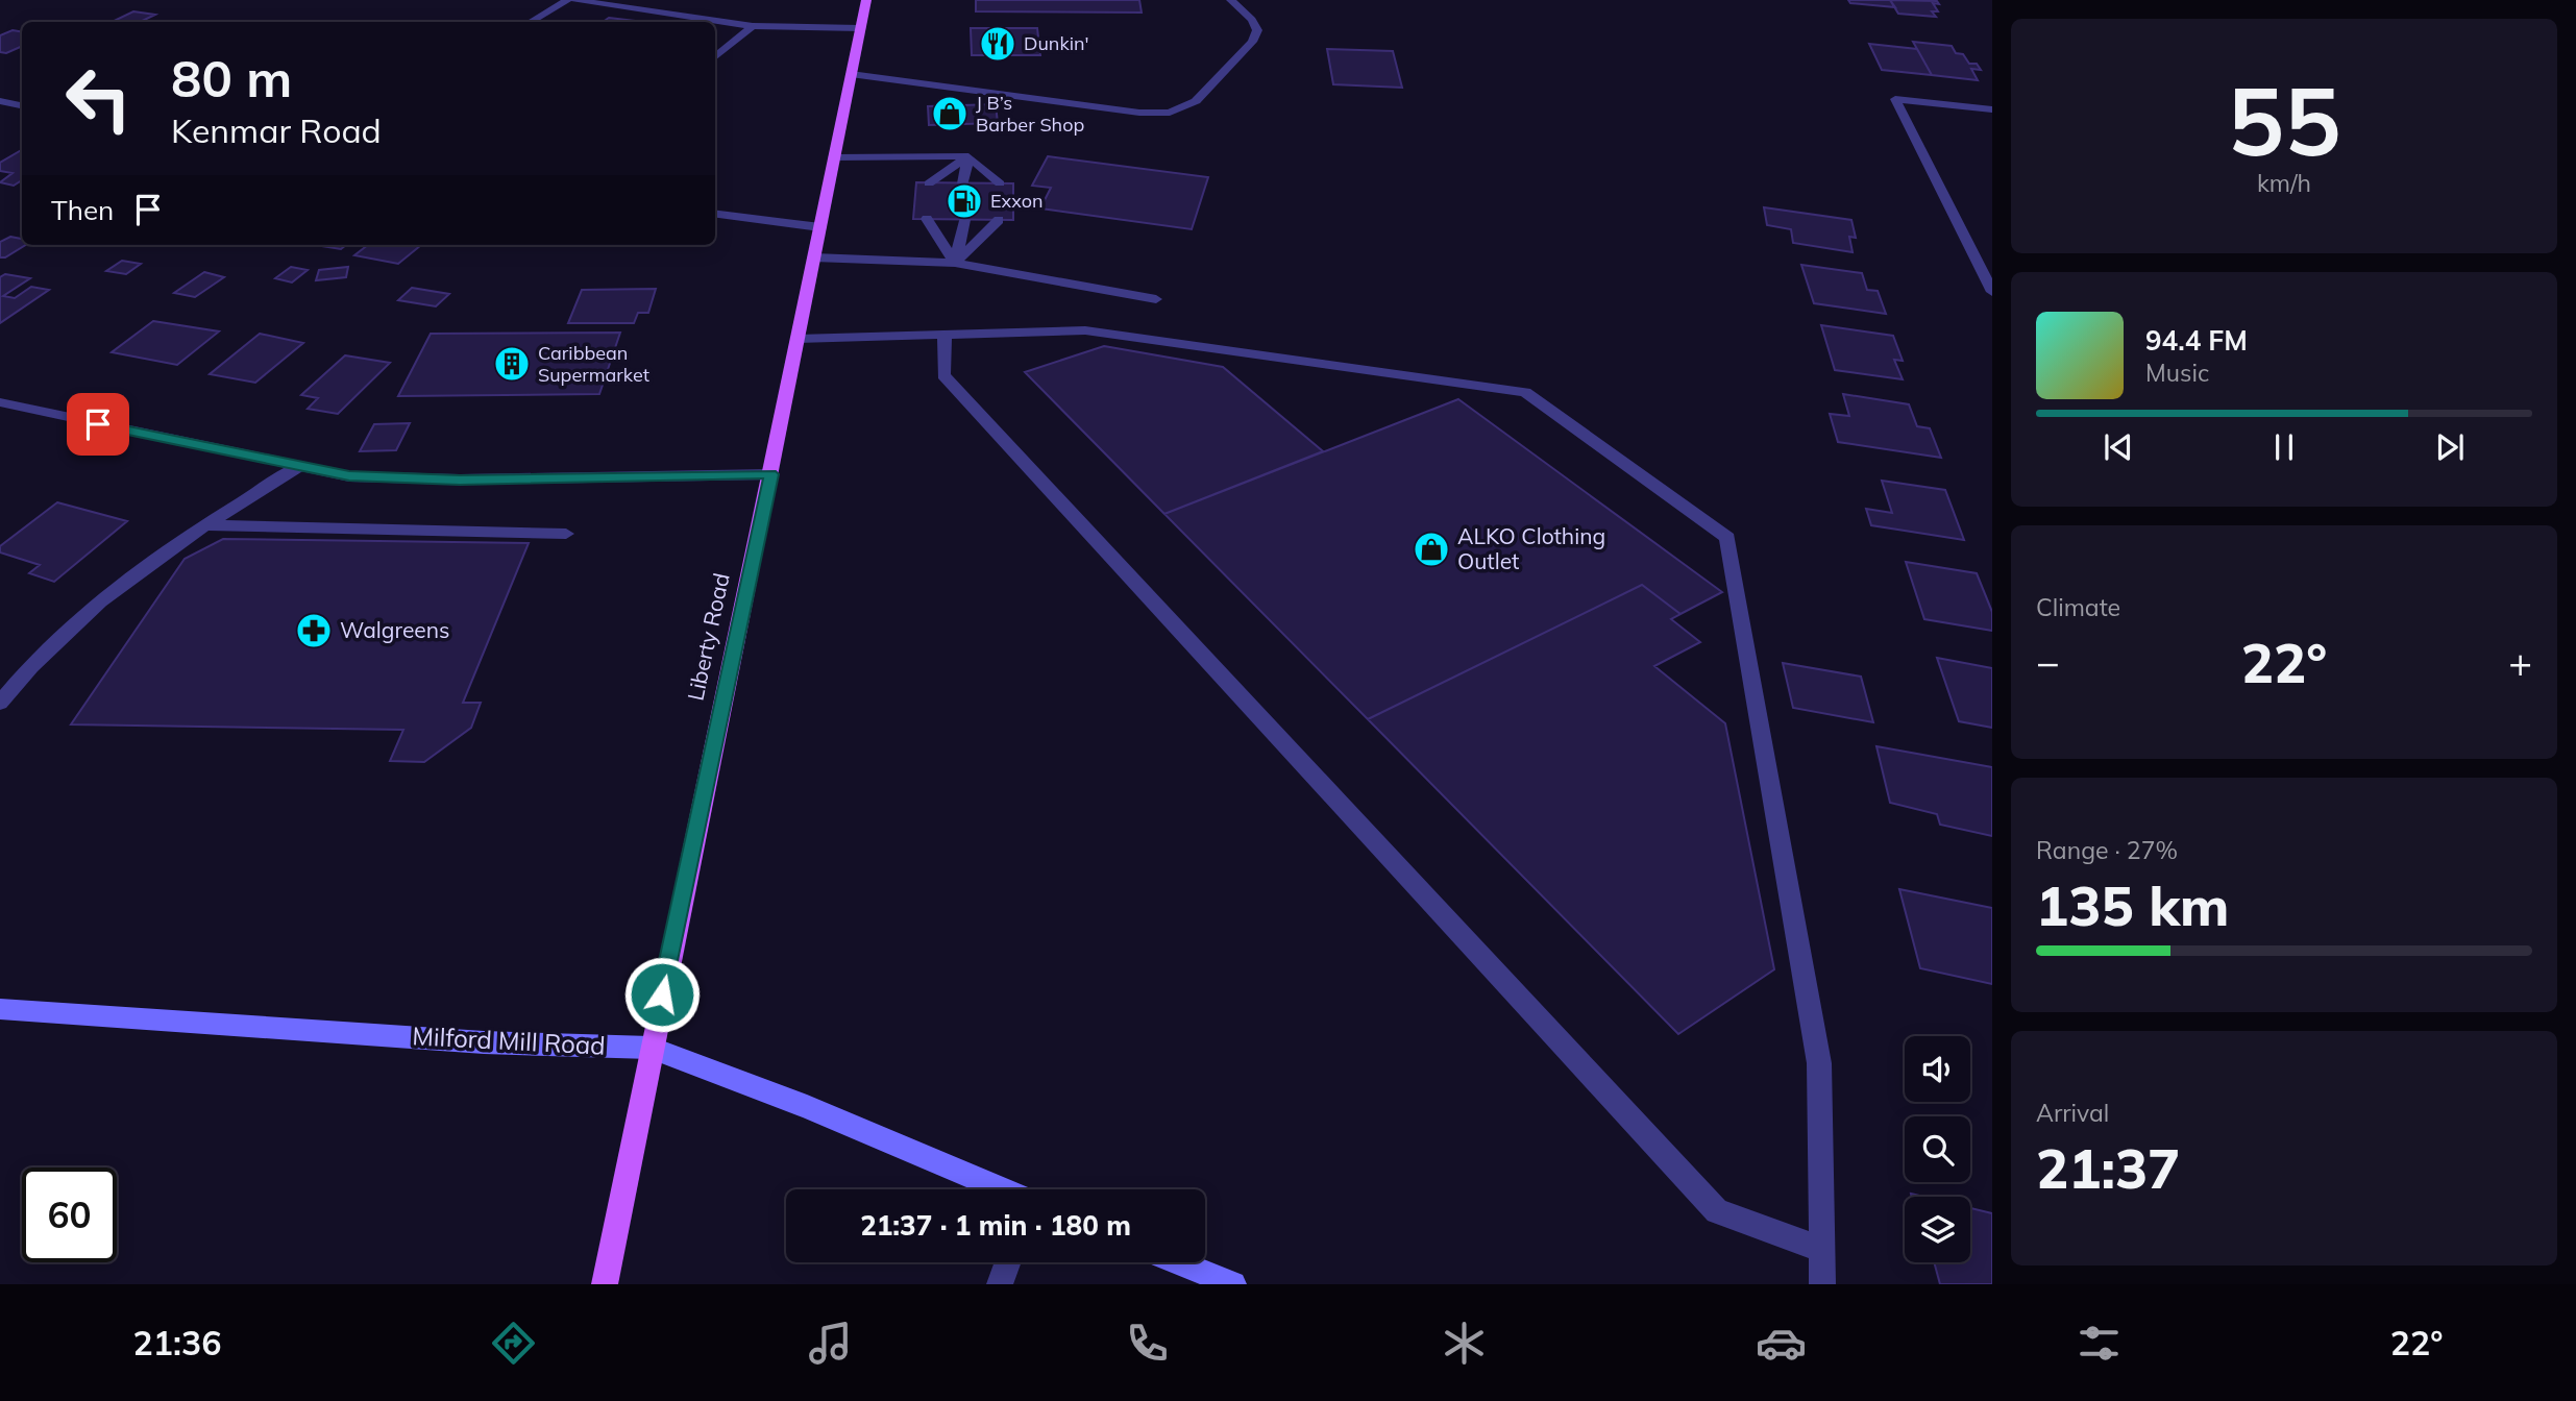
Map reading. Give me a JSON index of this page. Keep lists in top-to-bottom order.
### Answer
{
  "streets": {
    "main road": ["Liberty Road", "Milford Mill Road"]
  },
  "crossings": [
    ["Liberty Road", "Milford Mill Road"]
  ],
  "places": {
    "restaurant": ["Dunkin'"],
    "shop": ["J B’s Barber Shop", "ALKO Clothing Outlet"],
    "fuel station": ["Exxon"],
    "building": ["Caribbean Supermarket"],
    "pharmacy": ["Walgreens"]
  },
  "page": {
    "tile": [
      ["55", "km/h"],
      "Climate",
      ["Range · 27%", "135 km"],
      ["Arrival", "21:37"]
    ],
    "turn": ["80 m", "Kenmar Road"],
    "then": "Then",
    "song": ["94.4 FM", "Music"],
    "heat": ["−", "22°", "+"],
    "limit": "60",
    "trip": "21:37 · 1 min · 180 m",
    "tabs": ["21:36", "22°"]
  }
}
